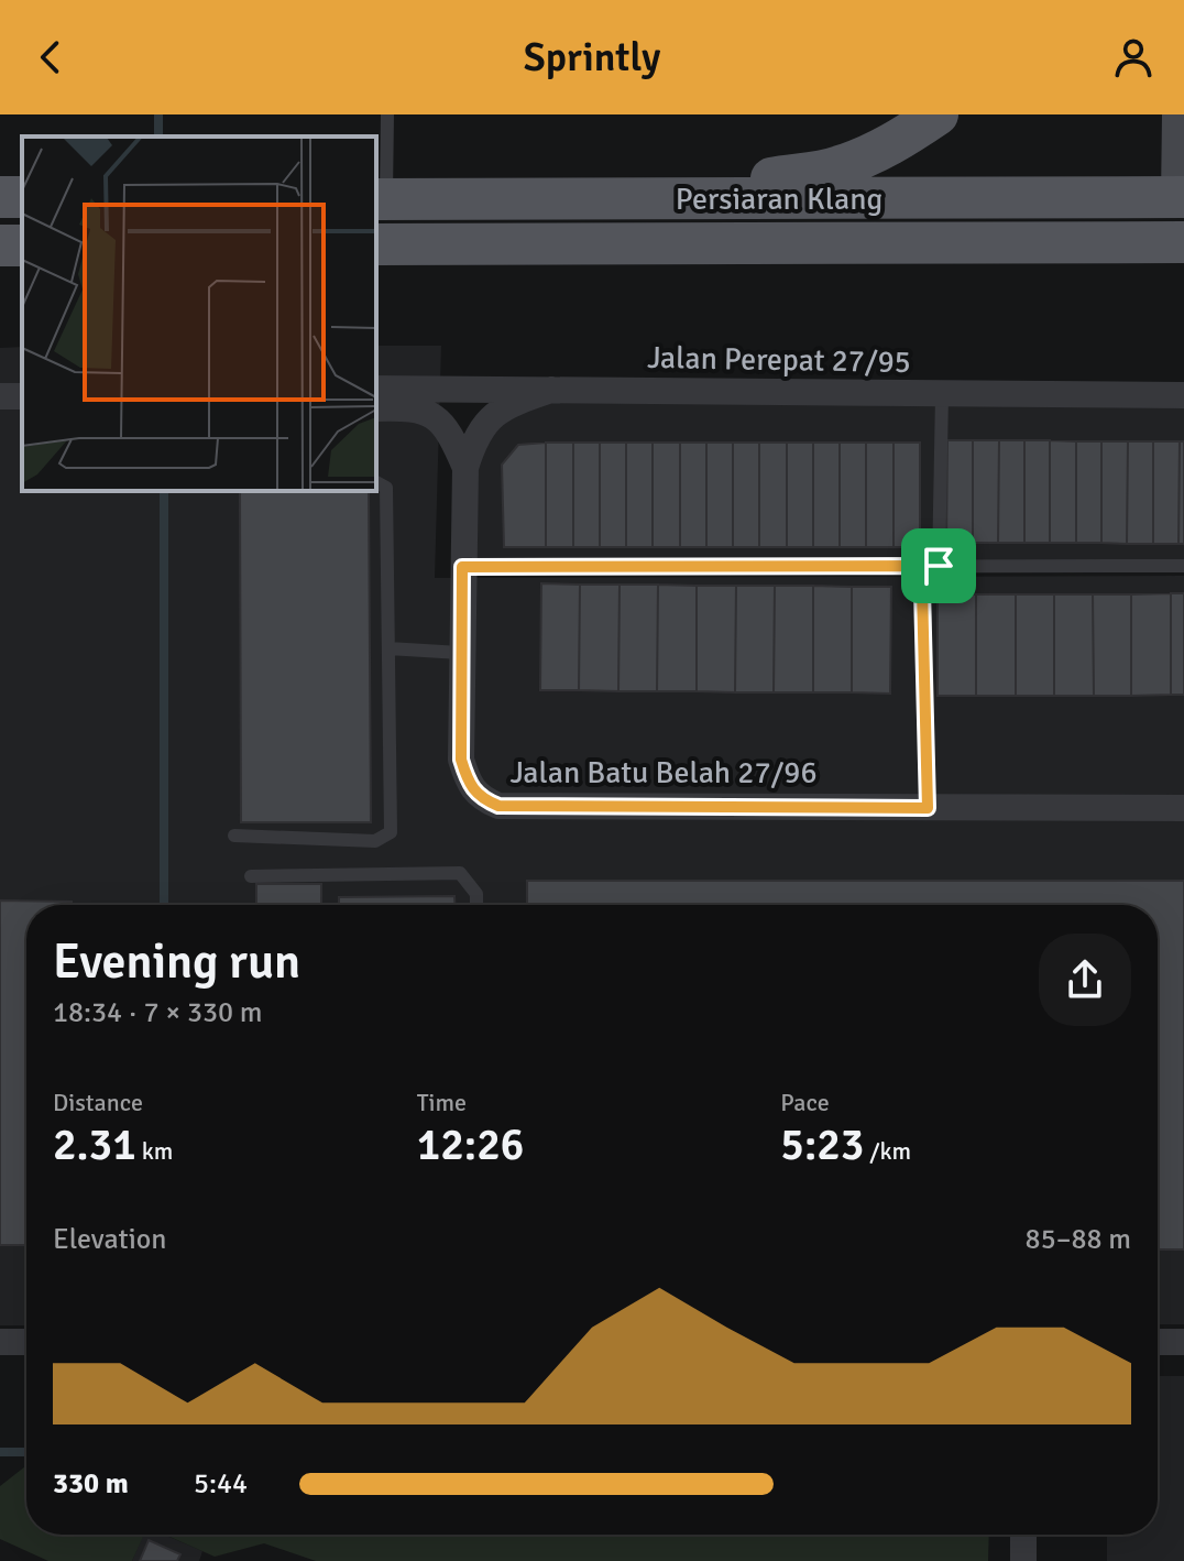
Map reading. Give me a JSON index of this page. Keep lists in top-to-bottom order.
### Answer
{
  "streets": {
    "main road": ["Persiaran Klang"],
    "street": ["Jalan Perepat 27/95", "Jalan Batu Belah 27/96"]
  },
  "page": {
    "header": "Sprintly",
    "heading": ["Evening run", "18:34 · 7 × 330 m"],
    "stats": [
      ["Distance", "2.31 km"],
      ["Time", "12:26"],
      ["Pace", "5:23 /km"]
    ],
    "chart": ["Elevation", "85–88 m"],
    "list": [
      {
        "name": "330 m",
        "note": "5:44"
      }
    ]
  }
}
